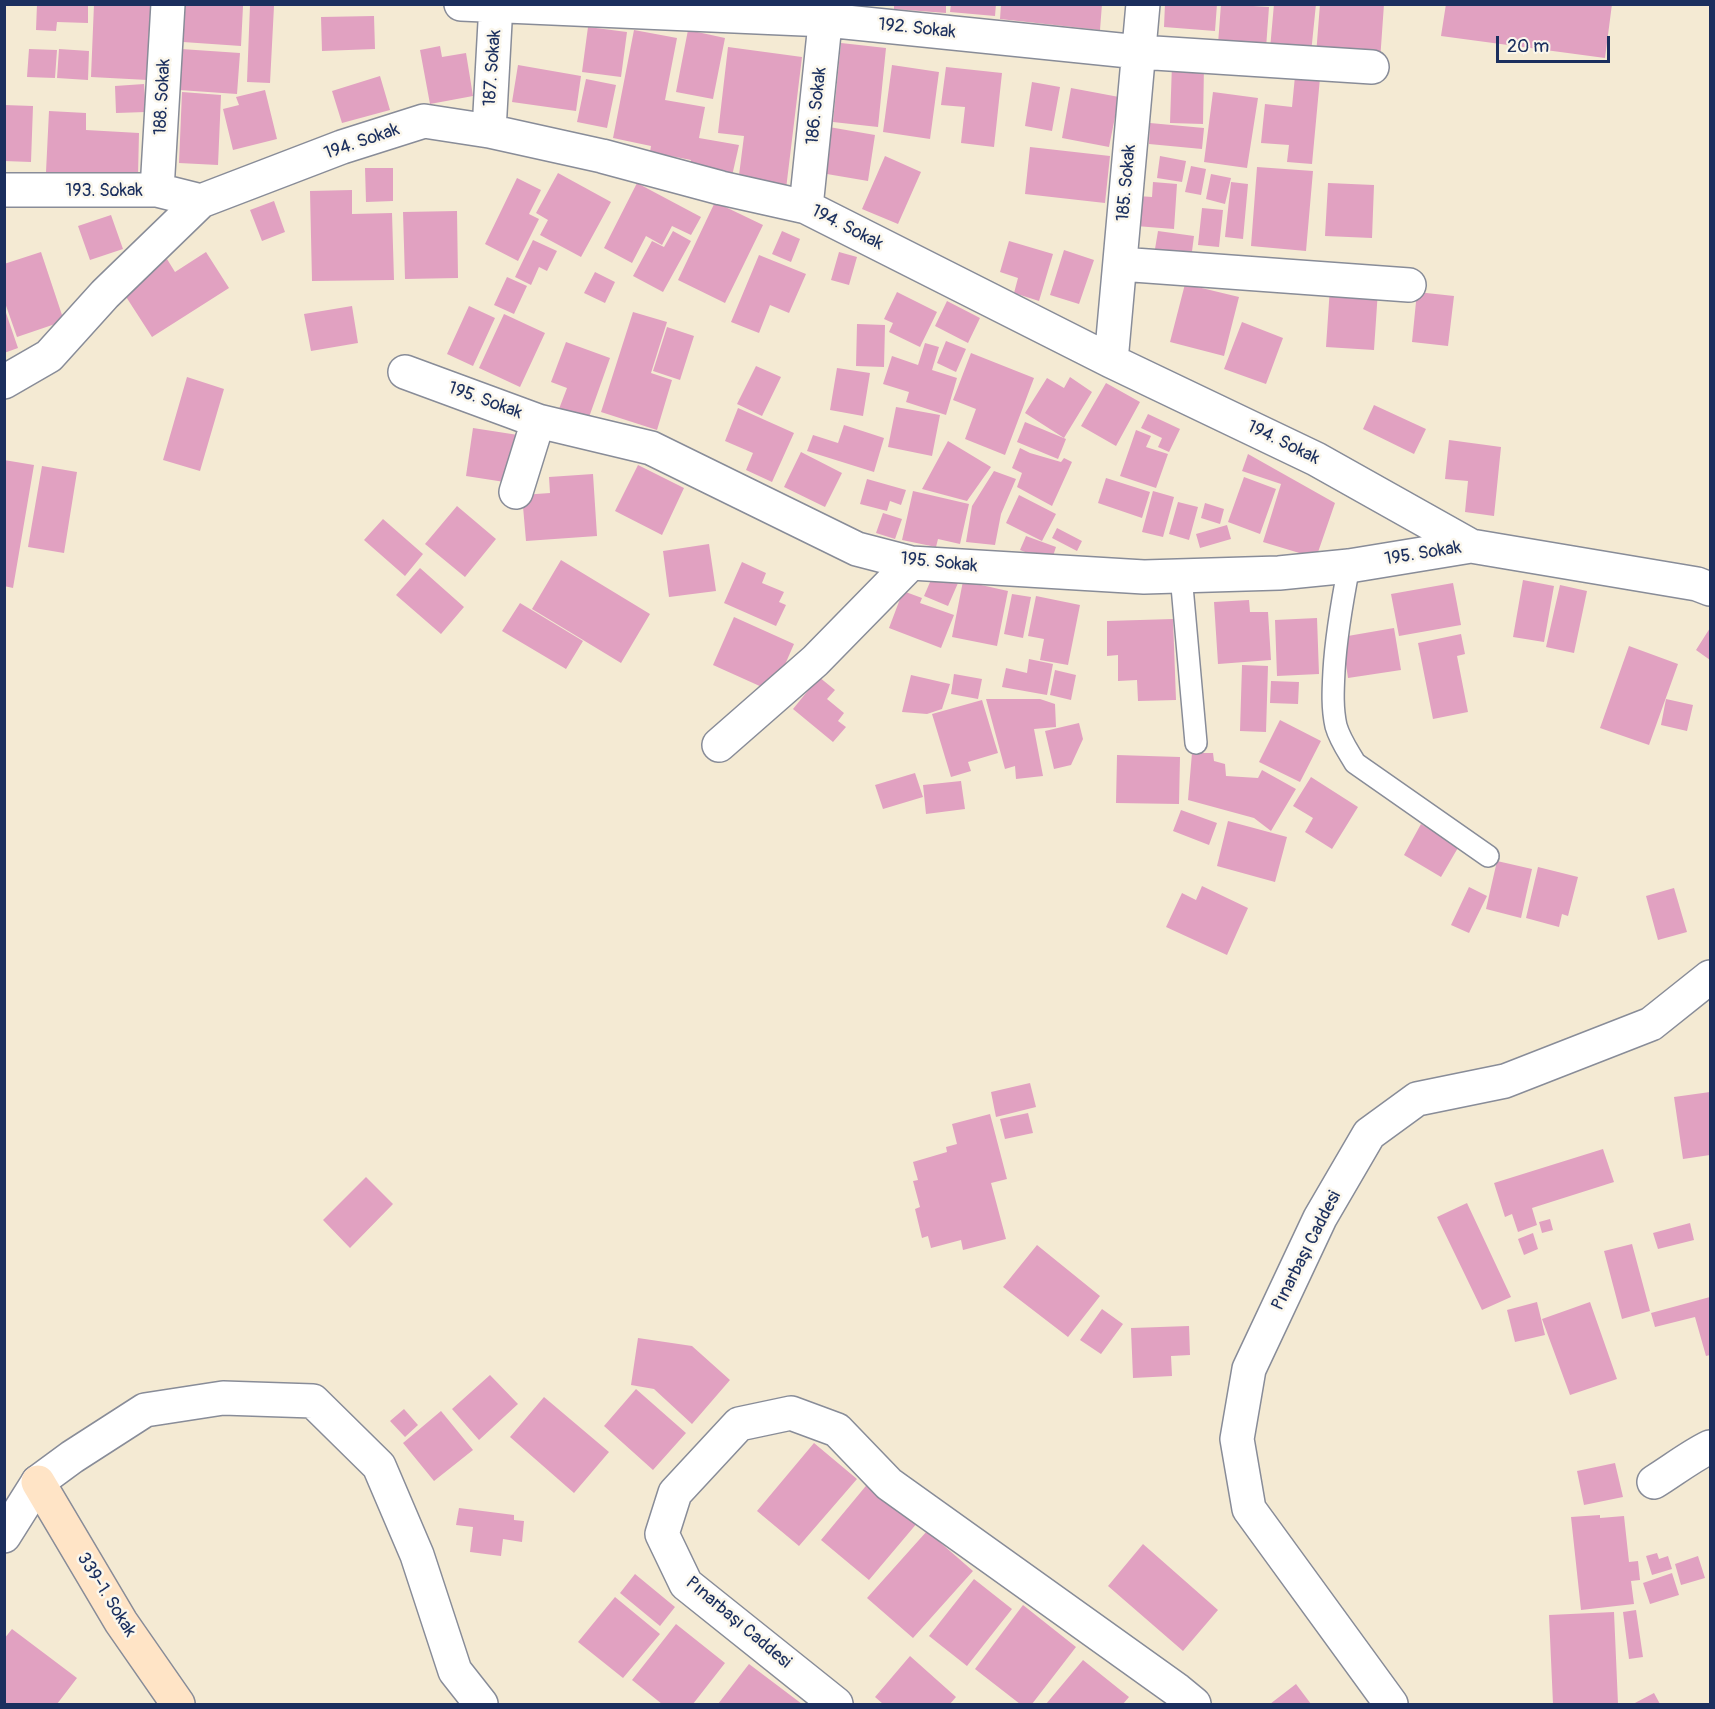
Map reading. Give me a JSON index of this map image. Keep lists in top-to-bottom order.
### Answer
{
  "streets": {
    "street": [
      "192. Sokak",
      "187. Sokak",
      "188. Sokak",
      "186. Sokak",
      "194. Sokak",
      "185. Sokak",
      "193. Sokak",
      "195. Sokak",
      "Pınarbaşı Caddesi",
      "339-1. Sokak"
    ]
  },
  "crossings": [
    ["192. Sokak", "187. Sokak"],
    ["192. Sokak", "186. Sokak"],
    ["192. Sokak", "185. Sokak"],
    ["187. Sokak", "194. Sokak"],
    ["188. Sokak", "193. Sokak"],
    ["186. Sokak", "194. Sokak"],
    ["194. Sokak", "185. Sokak"],
    ["194. Sokak", "193. Sokak"],
    ["194. Sokak", "195. Sokak"]
  ],
  "scale_bar": "20 m"
}
